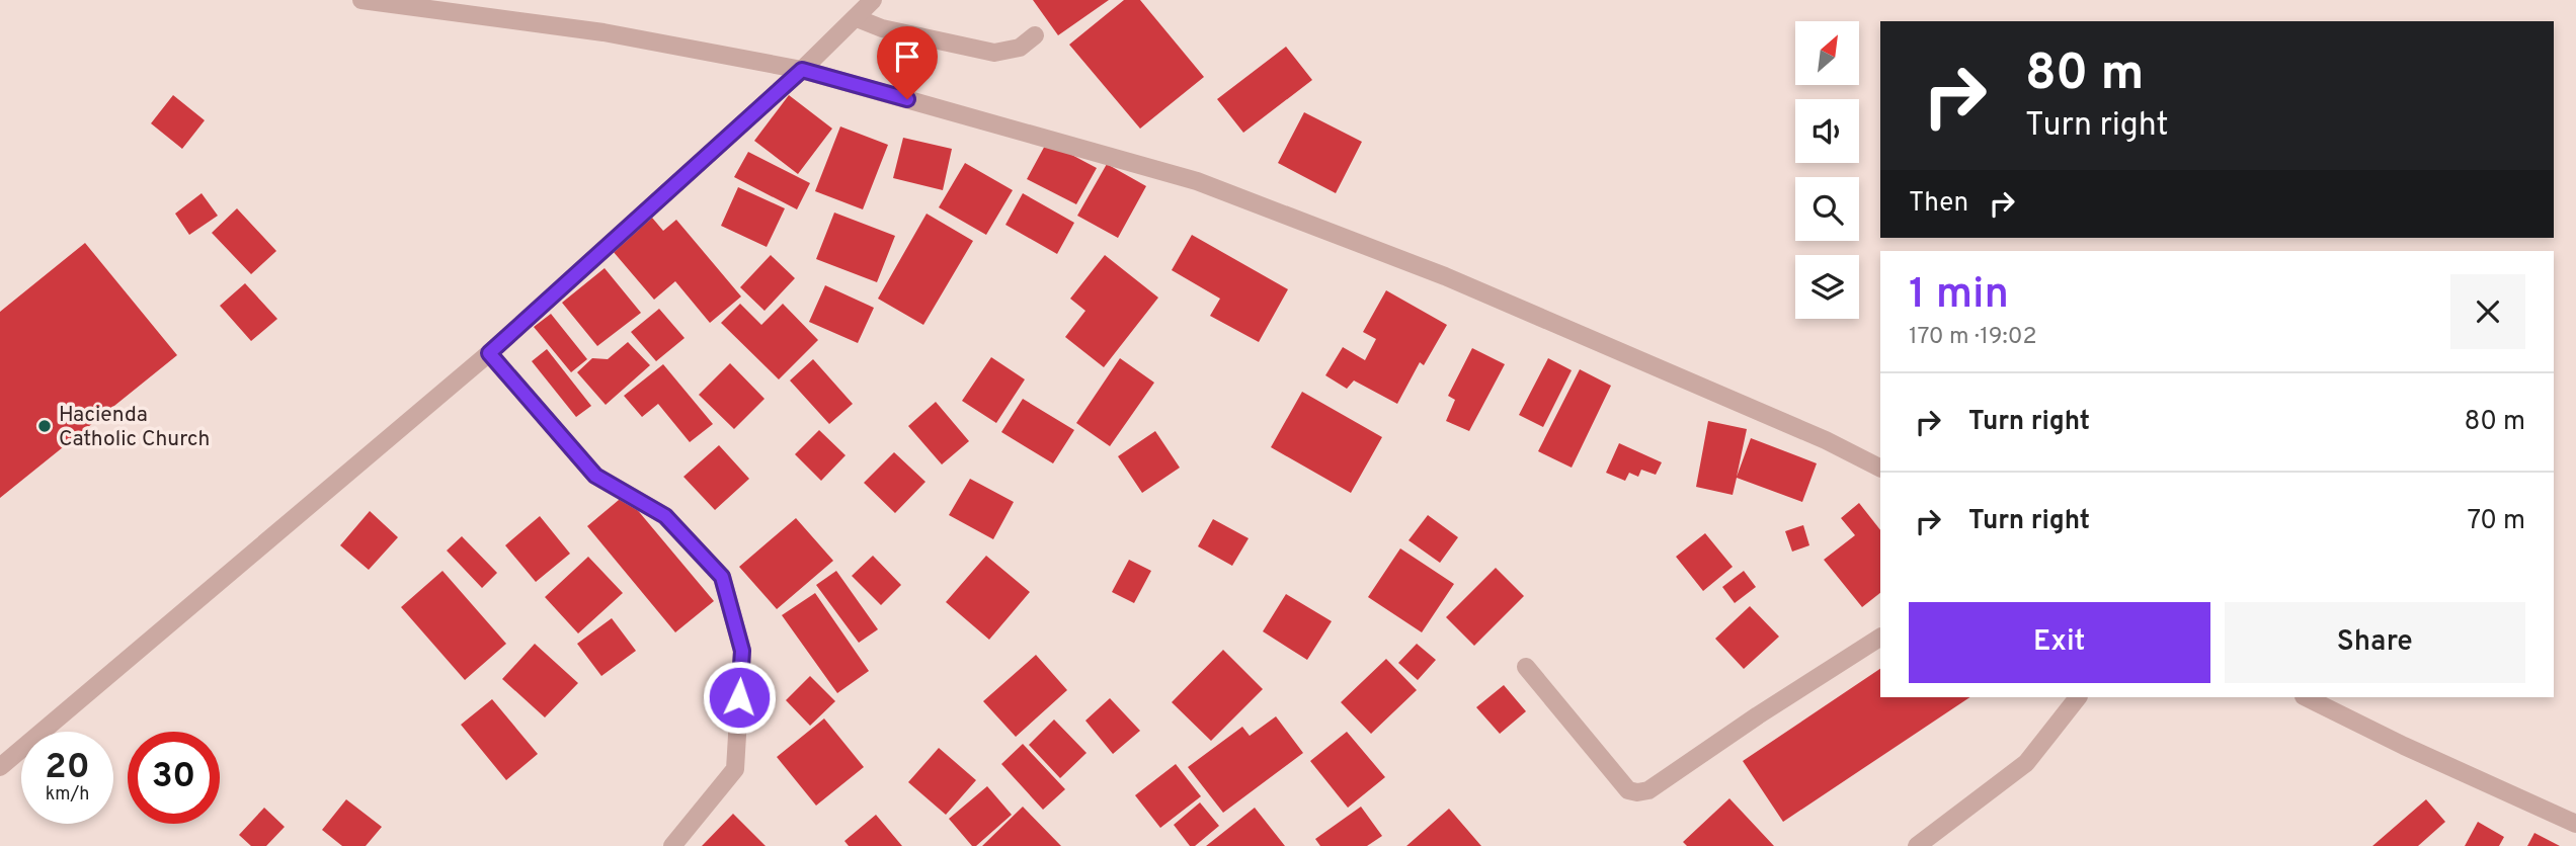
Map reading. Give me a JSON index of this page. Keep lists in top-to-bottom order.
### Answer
{
  "places": ["Hacienda Catholic Church"],
  "north": "top right",
  "page": {
    "turn": ["80 m", "Turn right"],
    "then": "Then",
    "heading": ["1 min", "170 m · 19:02"],
    "list": [
      {
        "name": "Turn right",
        "value": "80 m"
      },
      {
        "name": "Turn right",
        "value": "70 m"
      }
    ],
    "buttons": ["Exit", "Share"],
    "speed": "20 km/h",
    "limit": "30"
  }
}
